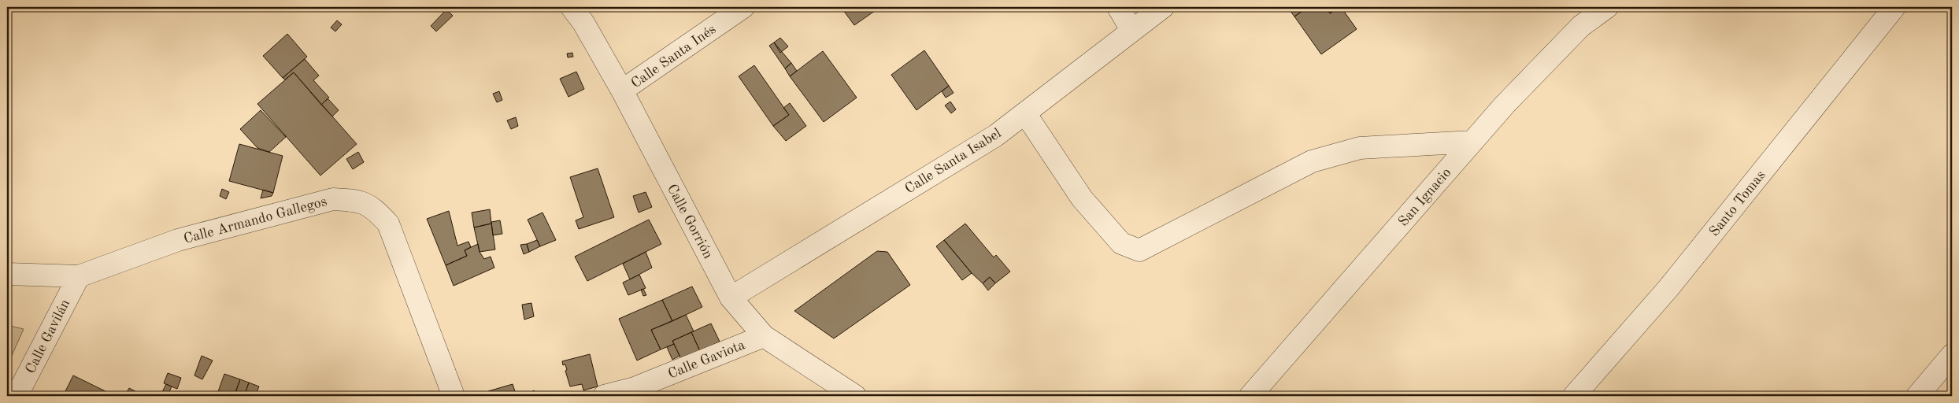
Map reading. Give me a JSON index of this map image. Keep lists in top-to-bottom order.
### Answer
{
  "streets": {
    "street": [
      "Calle Santa Inés",
      "Calle Santa Isabel",
      "San Ignacio",
      "Santo Tomas",
      "Calle Armando Gallegos",
      "Calle Gorrión",
      "Calle Gavilán",
      "Calle Gaviota"
    ]
  },
  "crossings": [
    ["Calle Santa Inés", "Calle Gorrión"],
    ["Calle Santa Isabel", "Calle Gorrión"],
    ["Calle Armando Gallegos", "Calle Gavilán"],
    ["Calle Gorrión", "Calle Gaviota"]
  ]
}
